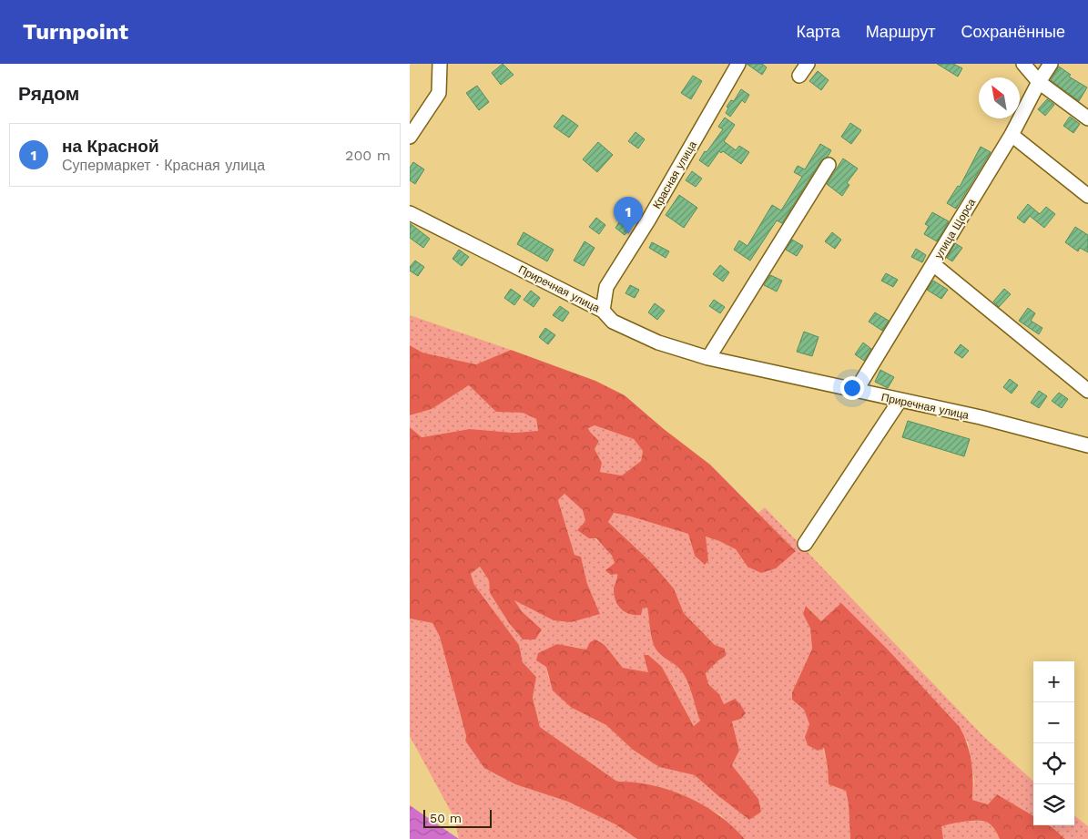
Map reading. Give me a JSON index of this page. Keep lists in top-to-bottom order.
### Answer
{
  "streets": {
    "street": ["Красная улица", "улица Щорса", "Приречная улица"]
  },
  "crossings": [
    ["Красная улица", "Приречная улица"],
    ["улица Щорса", "Приречная улица"]
  ],
  "scale_bar": "50 m",
  "north": "top left",
  "page": {
    "header": "Turnpoint",
    "nav": ["Карта", "Маршрут", "Сохранённые"],
    "heading": "Рядом",
    "list": [
      {
        "mark": "1",
        "name": "на Красной",
        "note": "Супермаркет · Красная улица",
        "value": "200 m"
      }
    ],
    "pins": "1",
    "map_buttons": ["+", "−"],
    "scale": "50 m"
  }
}
